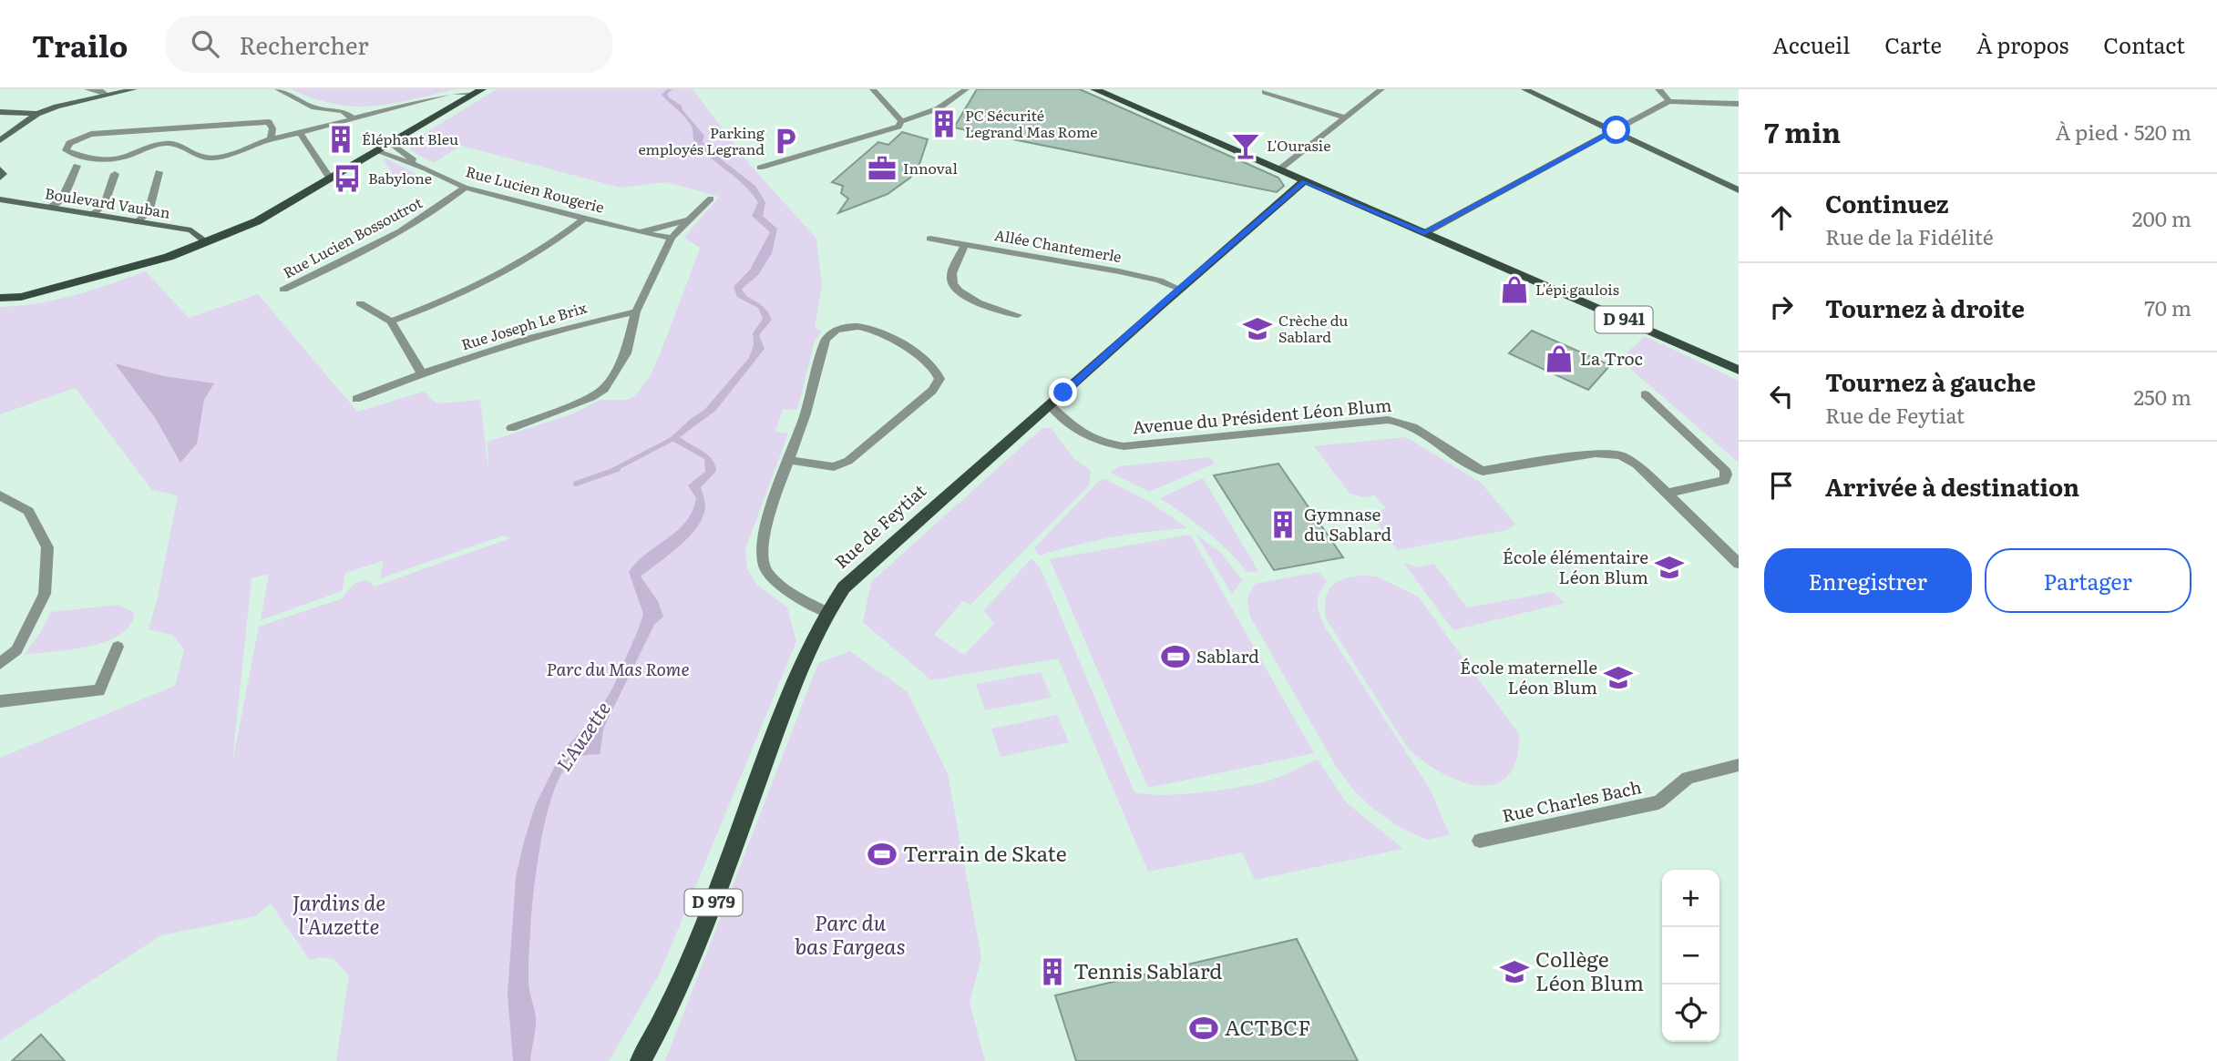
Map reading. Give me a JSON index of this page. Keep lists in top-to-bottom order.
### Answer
{
  "streets": {
    "main road": ["D 941", "Rue de Feytiat", "D 979"],
    "street": [
      "Rue Lucien Rougerie",
      "Boulevard Vauban",
      "Rue Lucien Bossoutrot",
      "Allée Chantemerle",
      "Rue Joseph Le Brix",
      "Avenue du Président Léon Blum",
      "Rue Charles Bach"
    ]
  },
  "crossings": [
    ["Rue Lucien Rougerie", "Rue Lucien Bossoutrot"],
    ["Allée Chantemerle", "Rue de Feytiat"],
    ["D 941", "Rue de Feytiat"],
    ["Avenue du Président Léon Blum", "Rue de Feytiat"]
  ],
  "water": ["L'Auzette"],
  "parks": ["Parc du Mas Rome", "Jardins de l'Auzette", "Parc du bas Fargeas"],
  "places": {
    "building": [
      "PC Sécurité Legrand Mas Rome",
      "Éléphant Bleu",
      "Gymnase du Sablard",
      "Tennis Sablard"
    ],
    "parking": ["Parking employés Legrand"],
    "bar": ["L'Ourasie"],
    "office": ["Innoval"],
    "bus stop": ["Babylone"],
    "shop": ["L'épi gaulois", "La Troc"],
    "school or university": [
      "Crèche du Sablard",
      "École élémentaire Léon Blum",
      "École maternelle Léon Blum",
      "Collège Léon Blum"
    ],
    "sports": ["Sablard", "Terrain de Skate", "ACTBCF"]
  },
  "page": {
    "header": "Trailo",
    "search": "Rechercher",
    "nav": [
      "Accueil",
      "Carte",
      "À propos",
      "Contact"
    ],
    "heading": ["7 min", "À pied · 520 m"],
    "list": [
      ["Continuez", "Rue de la Fidélité", "200 m"],
      ["Tournez à droite", "70 m"],
      ["Tournez à gauche", "Rue de Feytiat", "250 m"],
      "Arrivée à destination"
    ],
    "buttons": ["Enregistrer", "Partager"],
    "map_buttons": ["+", "−"]
  }
}
